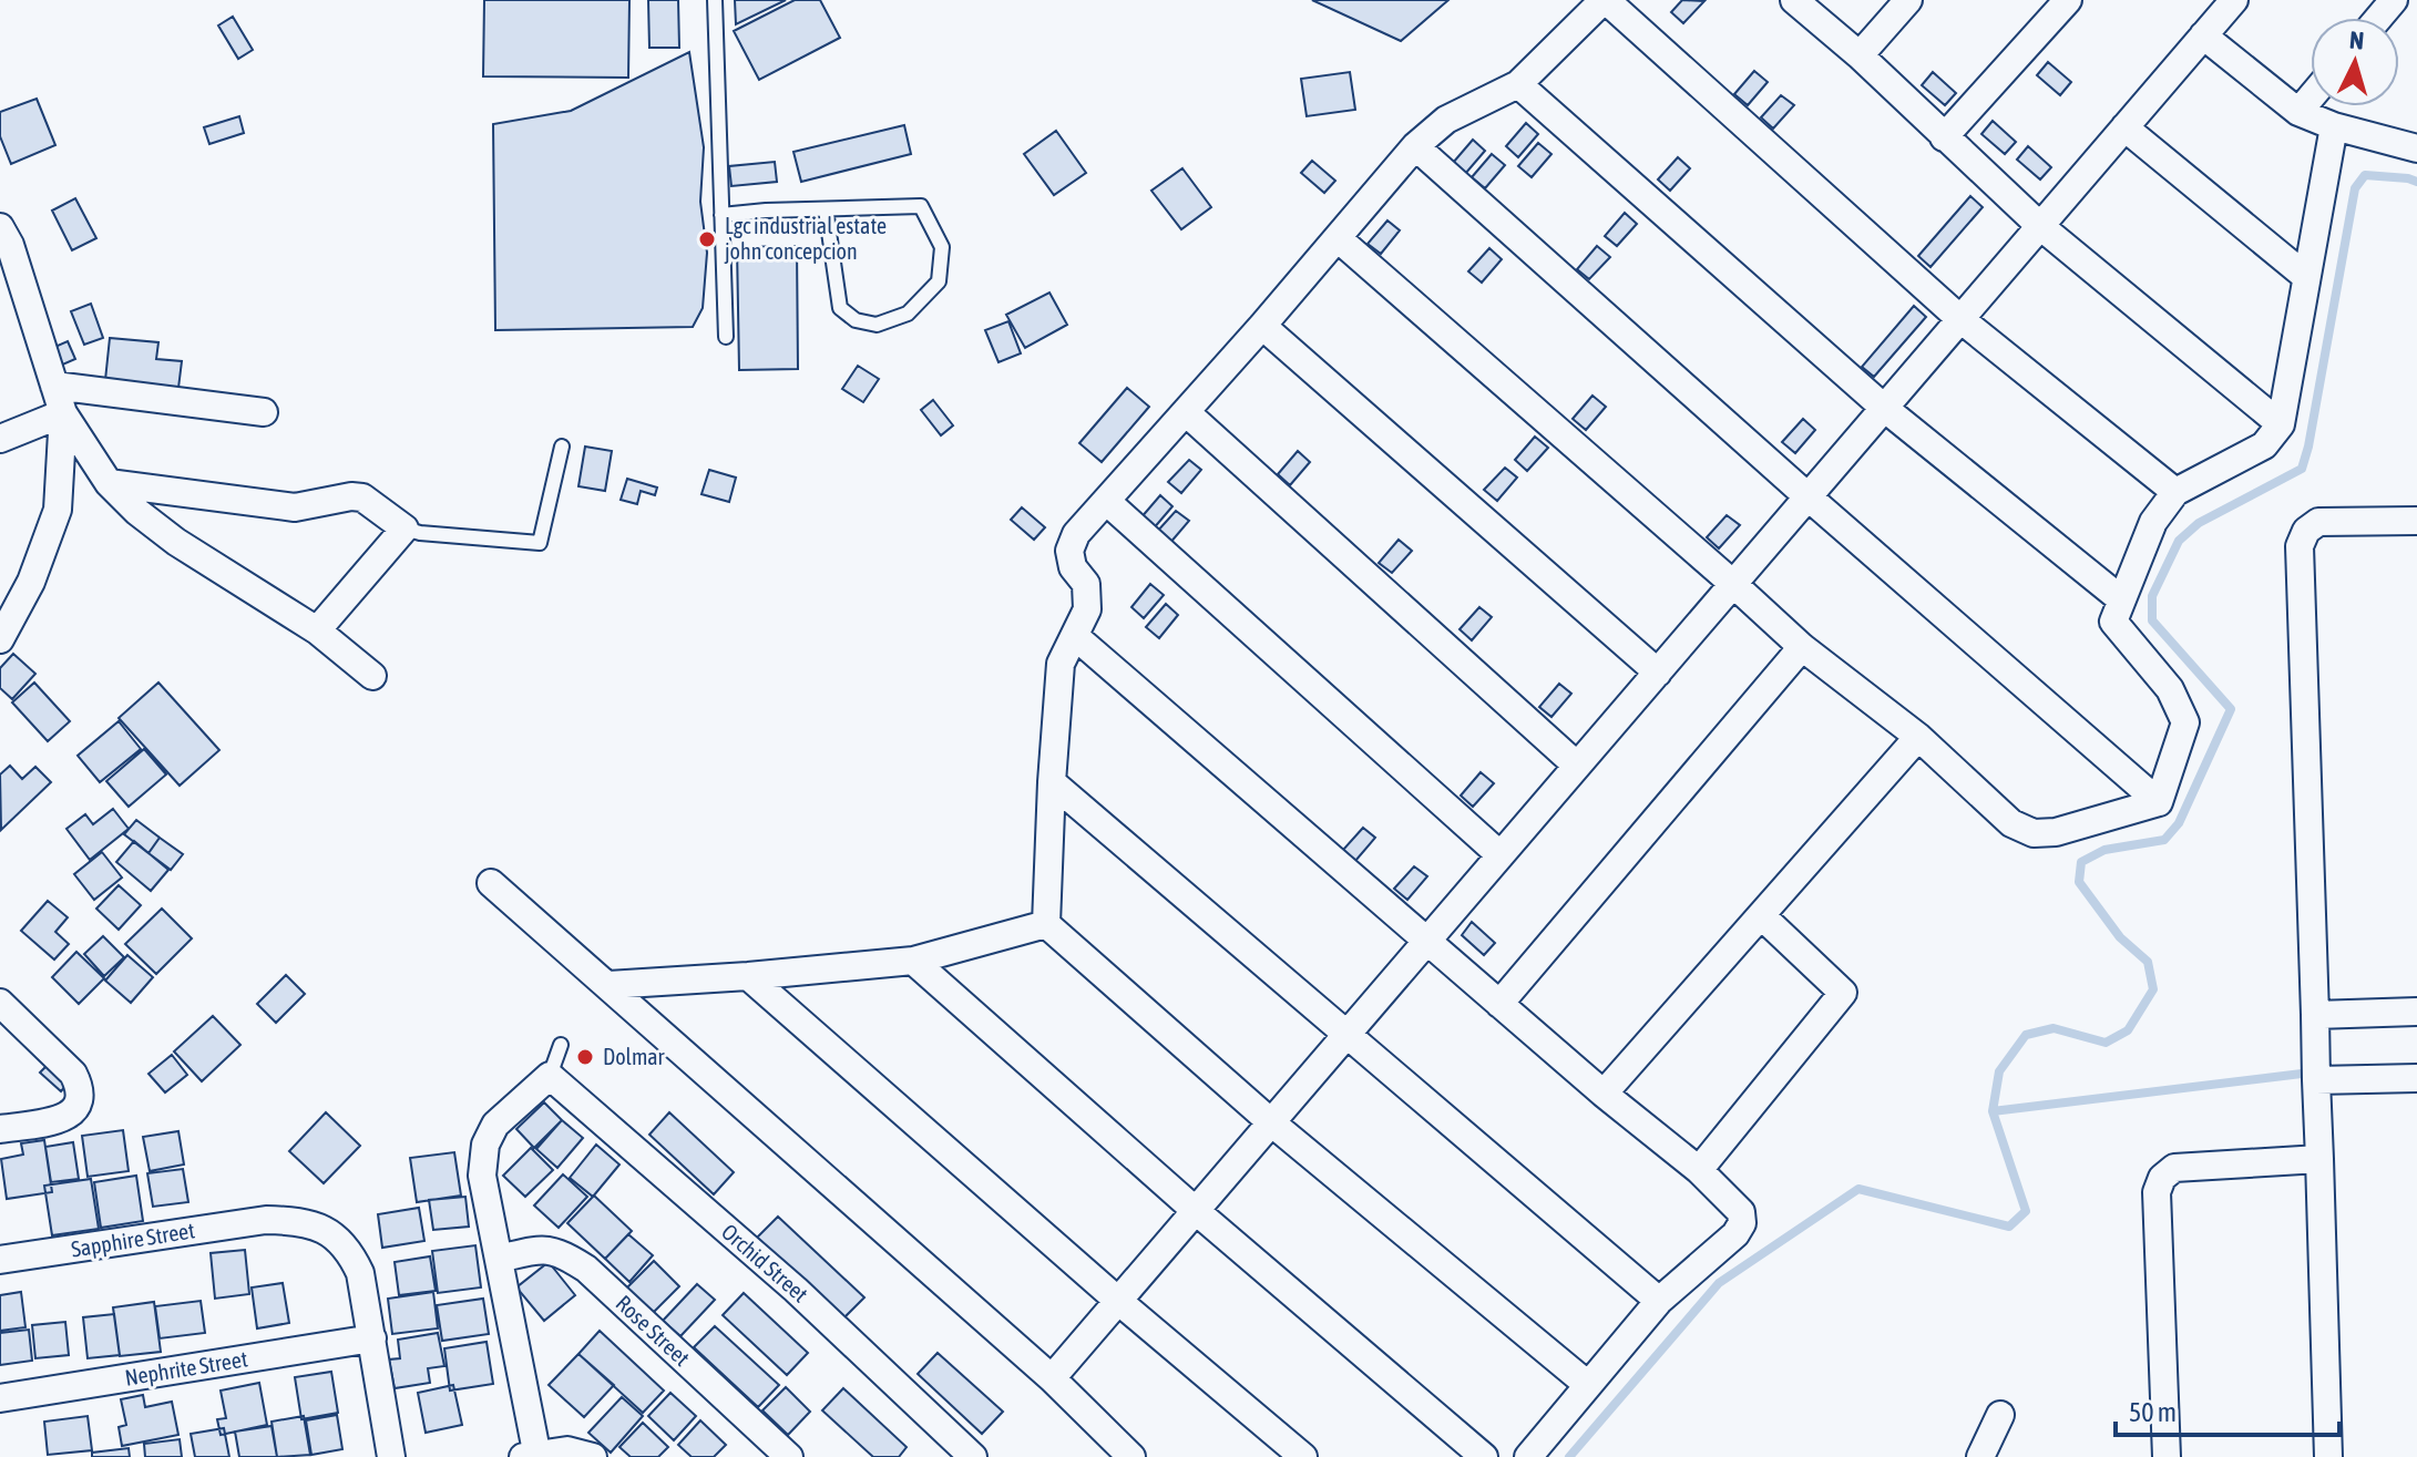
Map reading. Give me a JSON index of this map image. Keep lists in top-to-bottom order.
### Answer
{
  "streets": {
    "street": [
      "Sapphire Street",
      "Orchid Street",
      "Rose Street",
      "Nephrite Street"
    ]
  },
  "crossings": [
    ["Sapphire Street", "Nephrite Street"]
  ],
  "places": ["Lgc industrial estate john concepcion", "Dolmar"],
  "scale_bar": "50 m",
  "north": "top"
}
